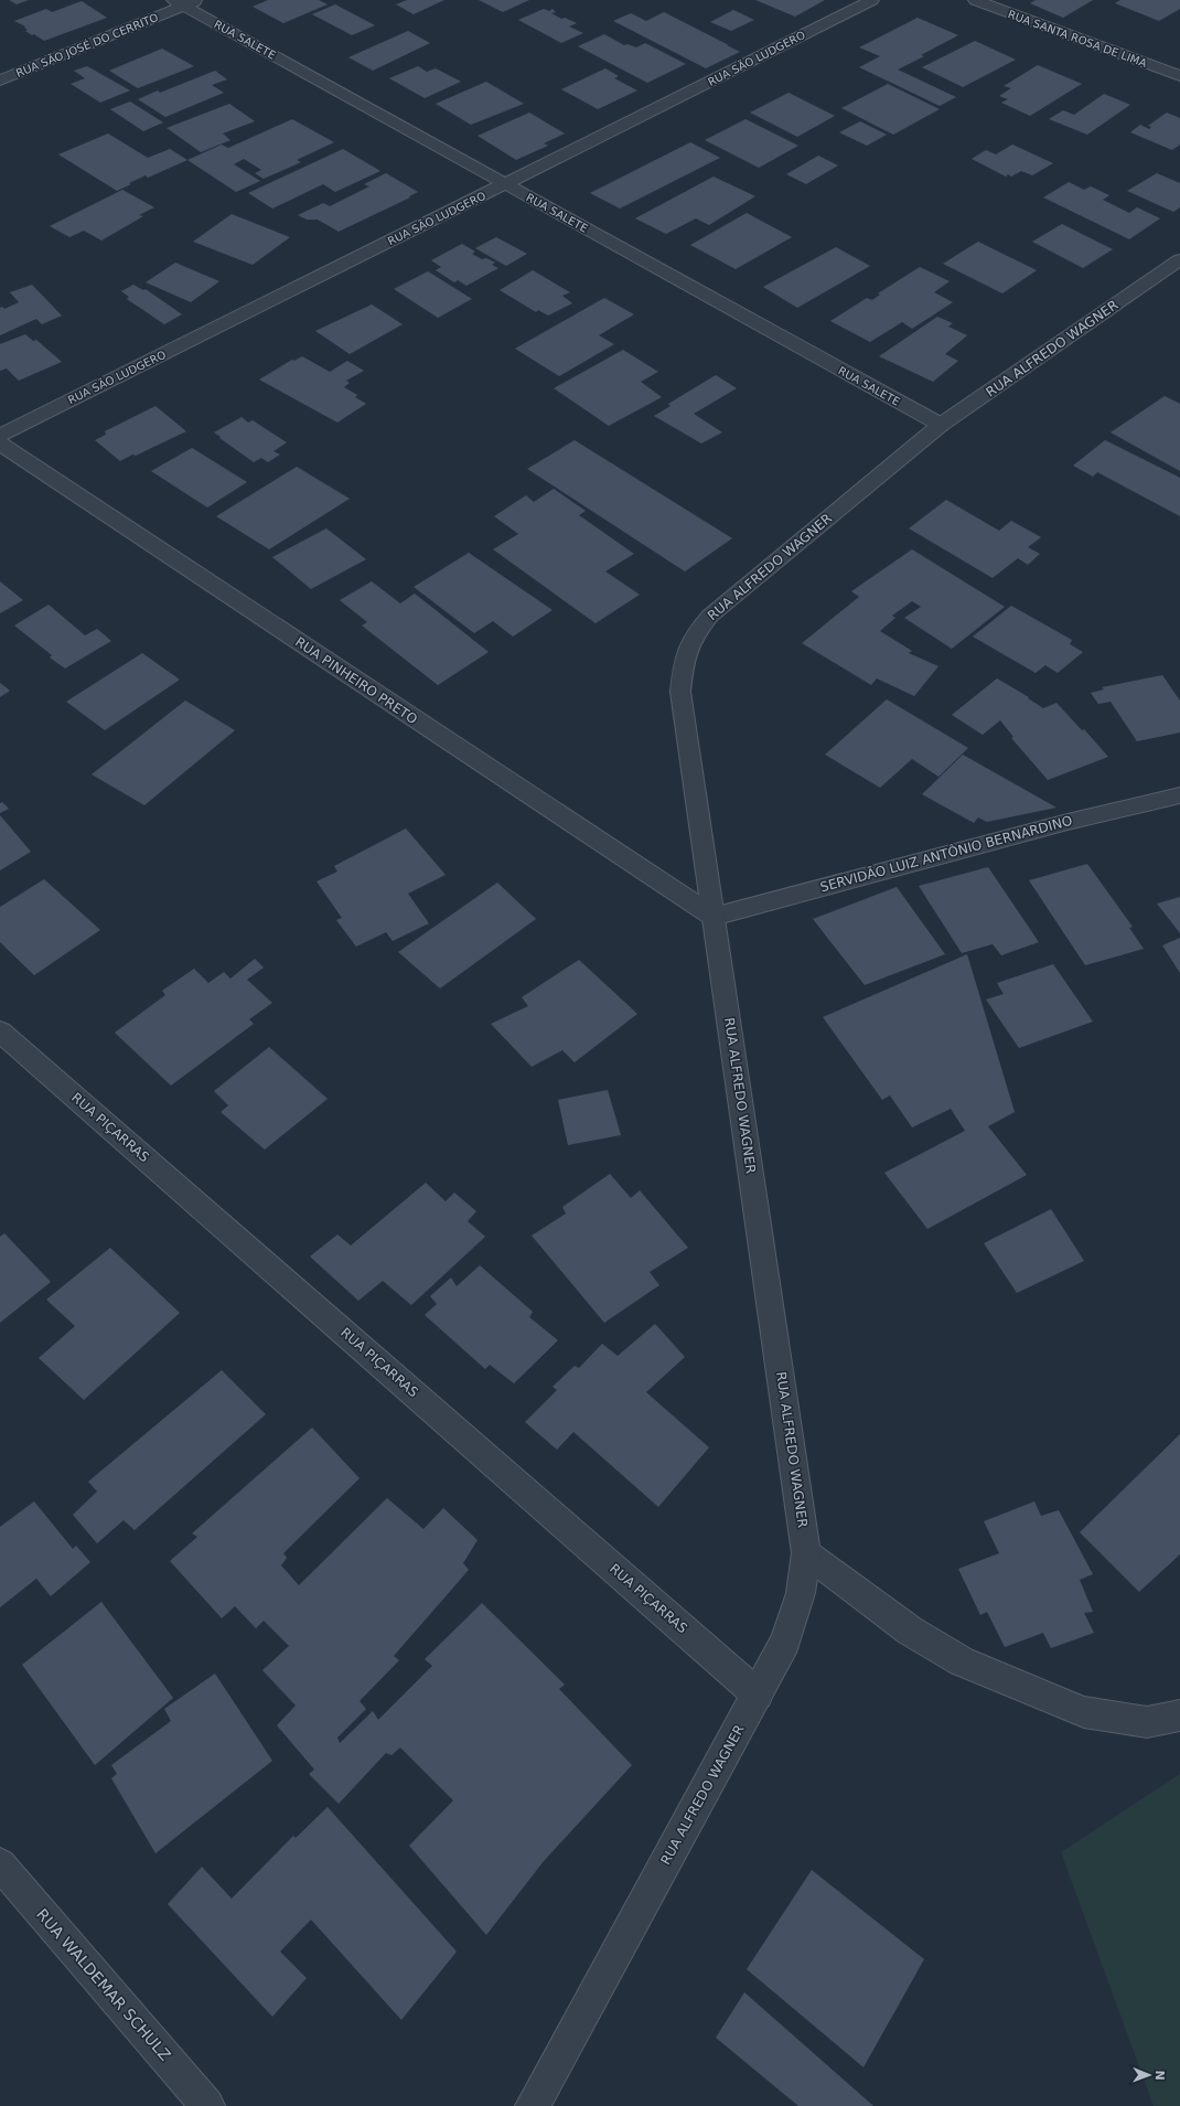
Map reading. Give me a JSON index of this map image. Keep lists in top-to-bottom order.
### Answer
{
  "streets": {
    "street": [
      "RUA SANTA ROSA DE LIMA",
      "RUA SALETE",
      "RUA SÃO JOSÉ DO CERRITO",
      "RUA SÃO LUDGERO",
      "RUA ALFREDO WAGNER",
      "RUA PINHEIRO PRETO",
      "SERVIDÃO LUIZ ANTÔNIO BERNARDINO",
      "RUA PIÇARRAS",
      "RUA WALDEMAR SCHULZ"
    ]
  },
  "crossings": [
    ["RUA SALETE", "RUA SÃO JOSÉ DO CERRITO"],
    ["RUA SALETE", "RUA SÃO LUDGERO"],
    ["RUA SALETE", "RUA ALFREDO WAGNER"],
    ["RUA ALFREDO WAGNER", "RUA PINHEIRO PRETO"],
    ["RUA ALFREDO WAGNER", "SERVIDÃO LUIZ ANTÔNIO BERNARDINO"],
    ["RUA ALFREDO WAGNER", "RUA PIÇARRAS"],
    ["RUA PINHEIRO PRETO", "SERVIDÃO LUIZ ANTÔNIO BERNARDINO"]
  ],
  "north": "right"
}
